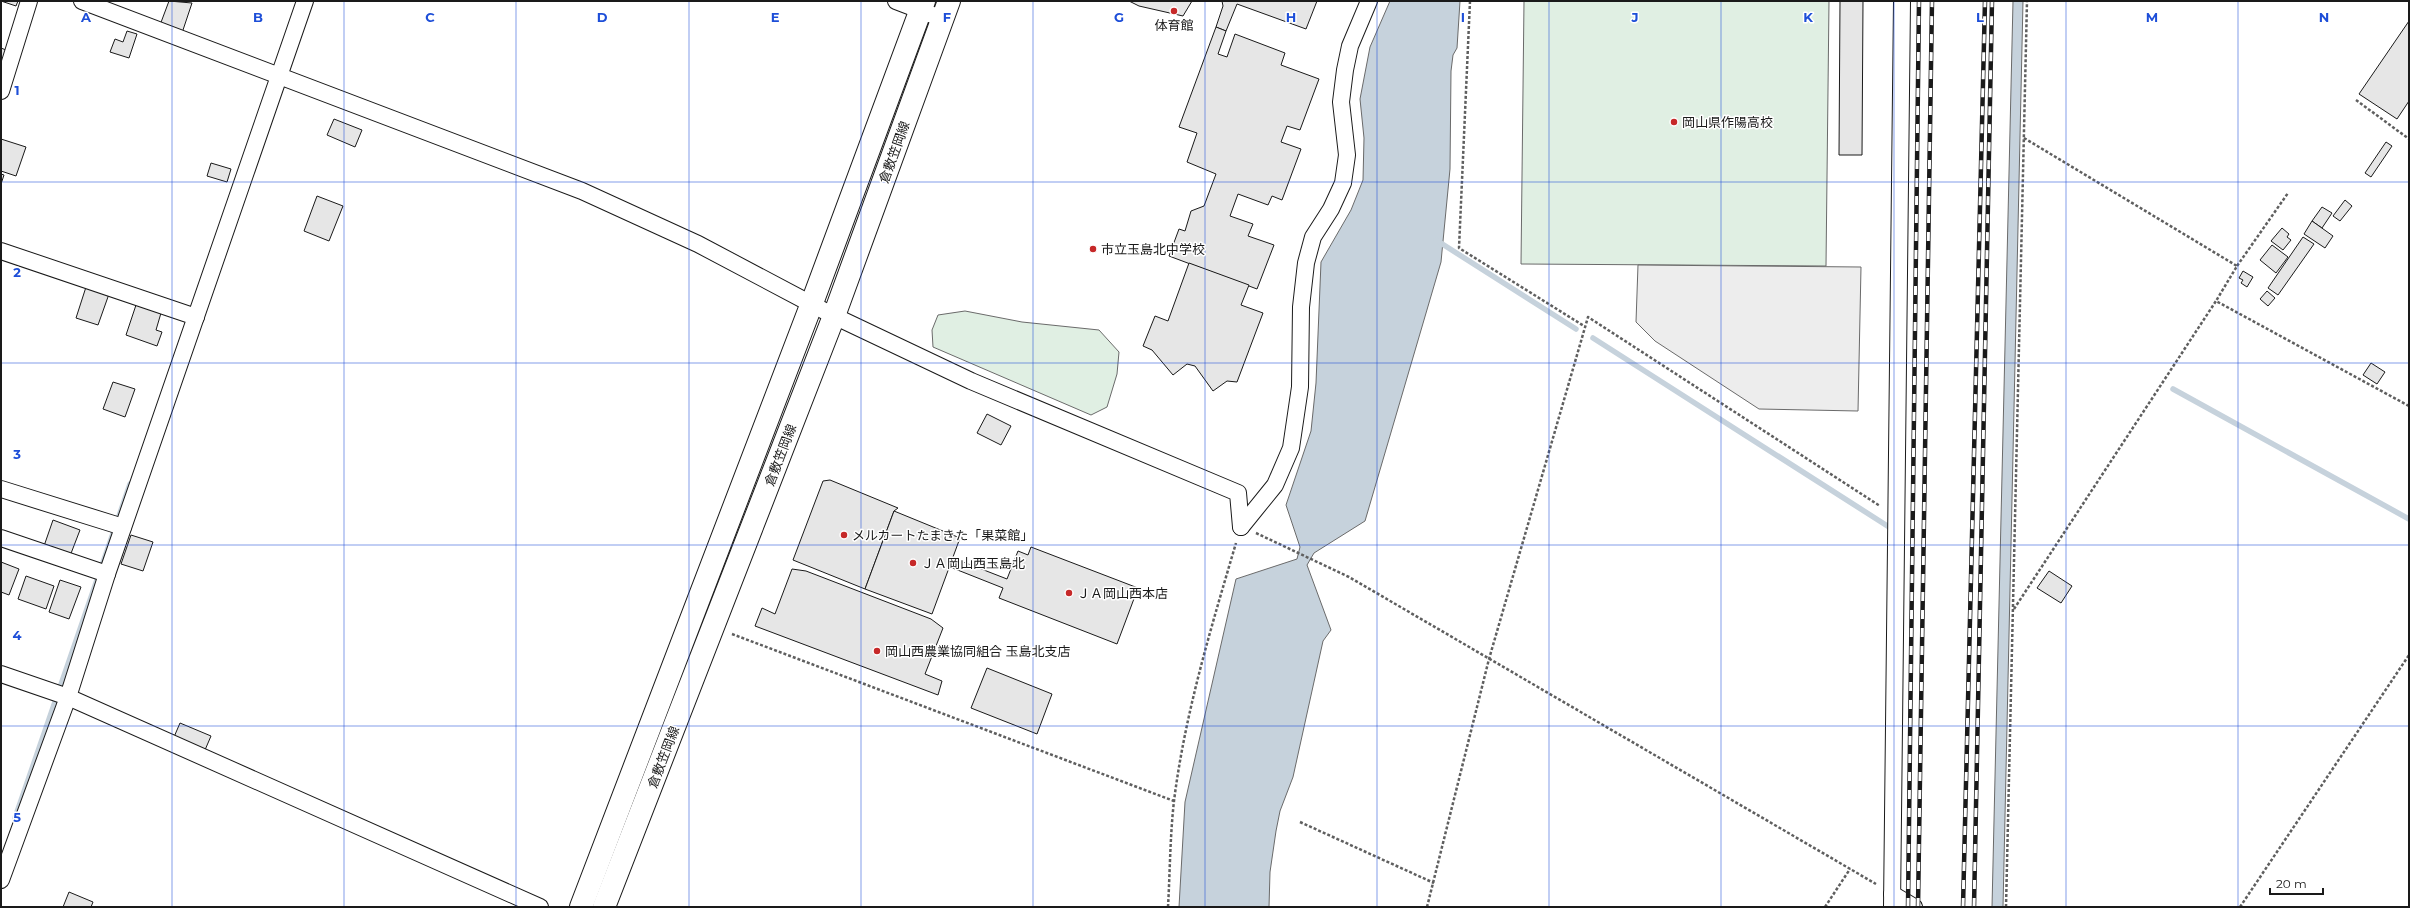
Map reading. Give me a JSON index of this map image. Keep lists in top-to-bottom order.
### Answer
{
  "streets": {
    "main road": ["倉敷笠岡線"]
  },
  "places": [
    "体育館",
    "岡山県作陽高校",
    "市立玉島北中学校",
    "メルカートたまきた「果菜館」",
    "ＪＡ岡山西玉島北",
    "ＪＡ岡山西本店",
    "岡山西農業協同組合 玉島北支店"
  ],
  "scale_bar": "20 m",
  "grid": {
    "columns": [
      "A",
      "B",
      "C",
      "D",
      "E",
      "F",
      "G",
      "H",
      "I",
      "J",
      "K",
      "L",
      "M",
      "N"
    ],
    "rows": [
      "1",
      "2",
      "3",
      "4",
      "5"
    ]
  }
}
